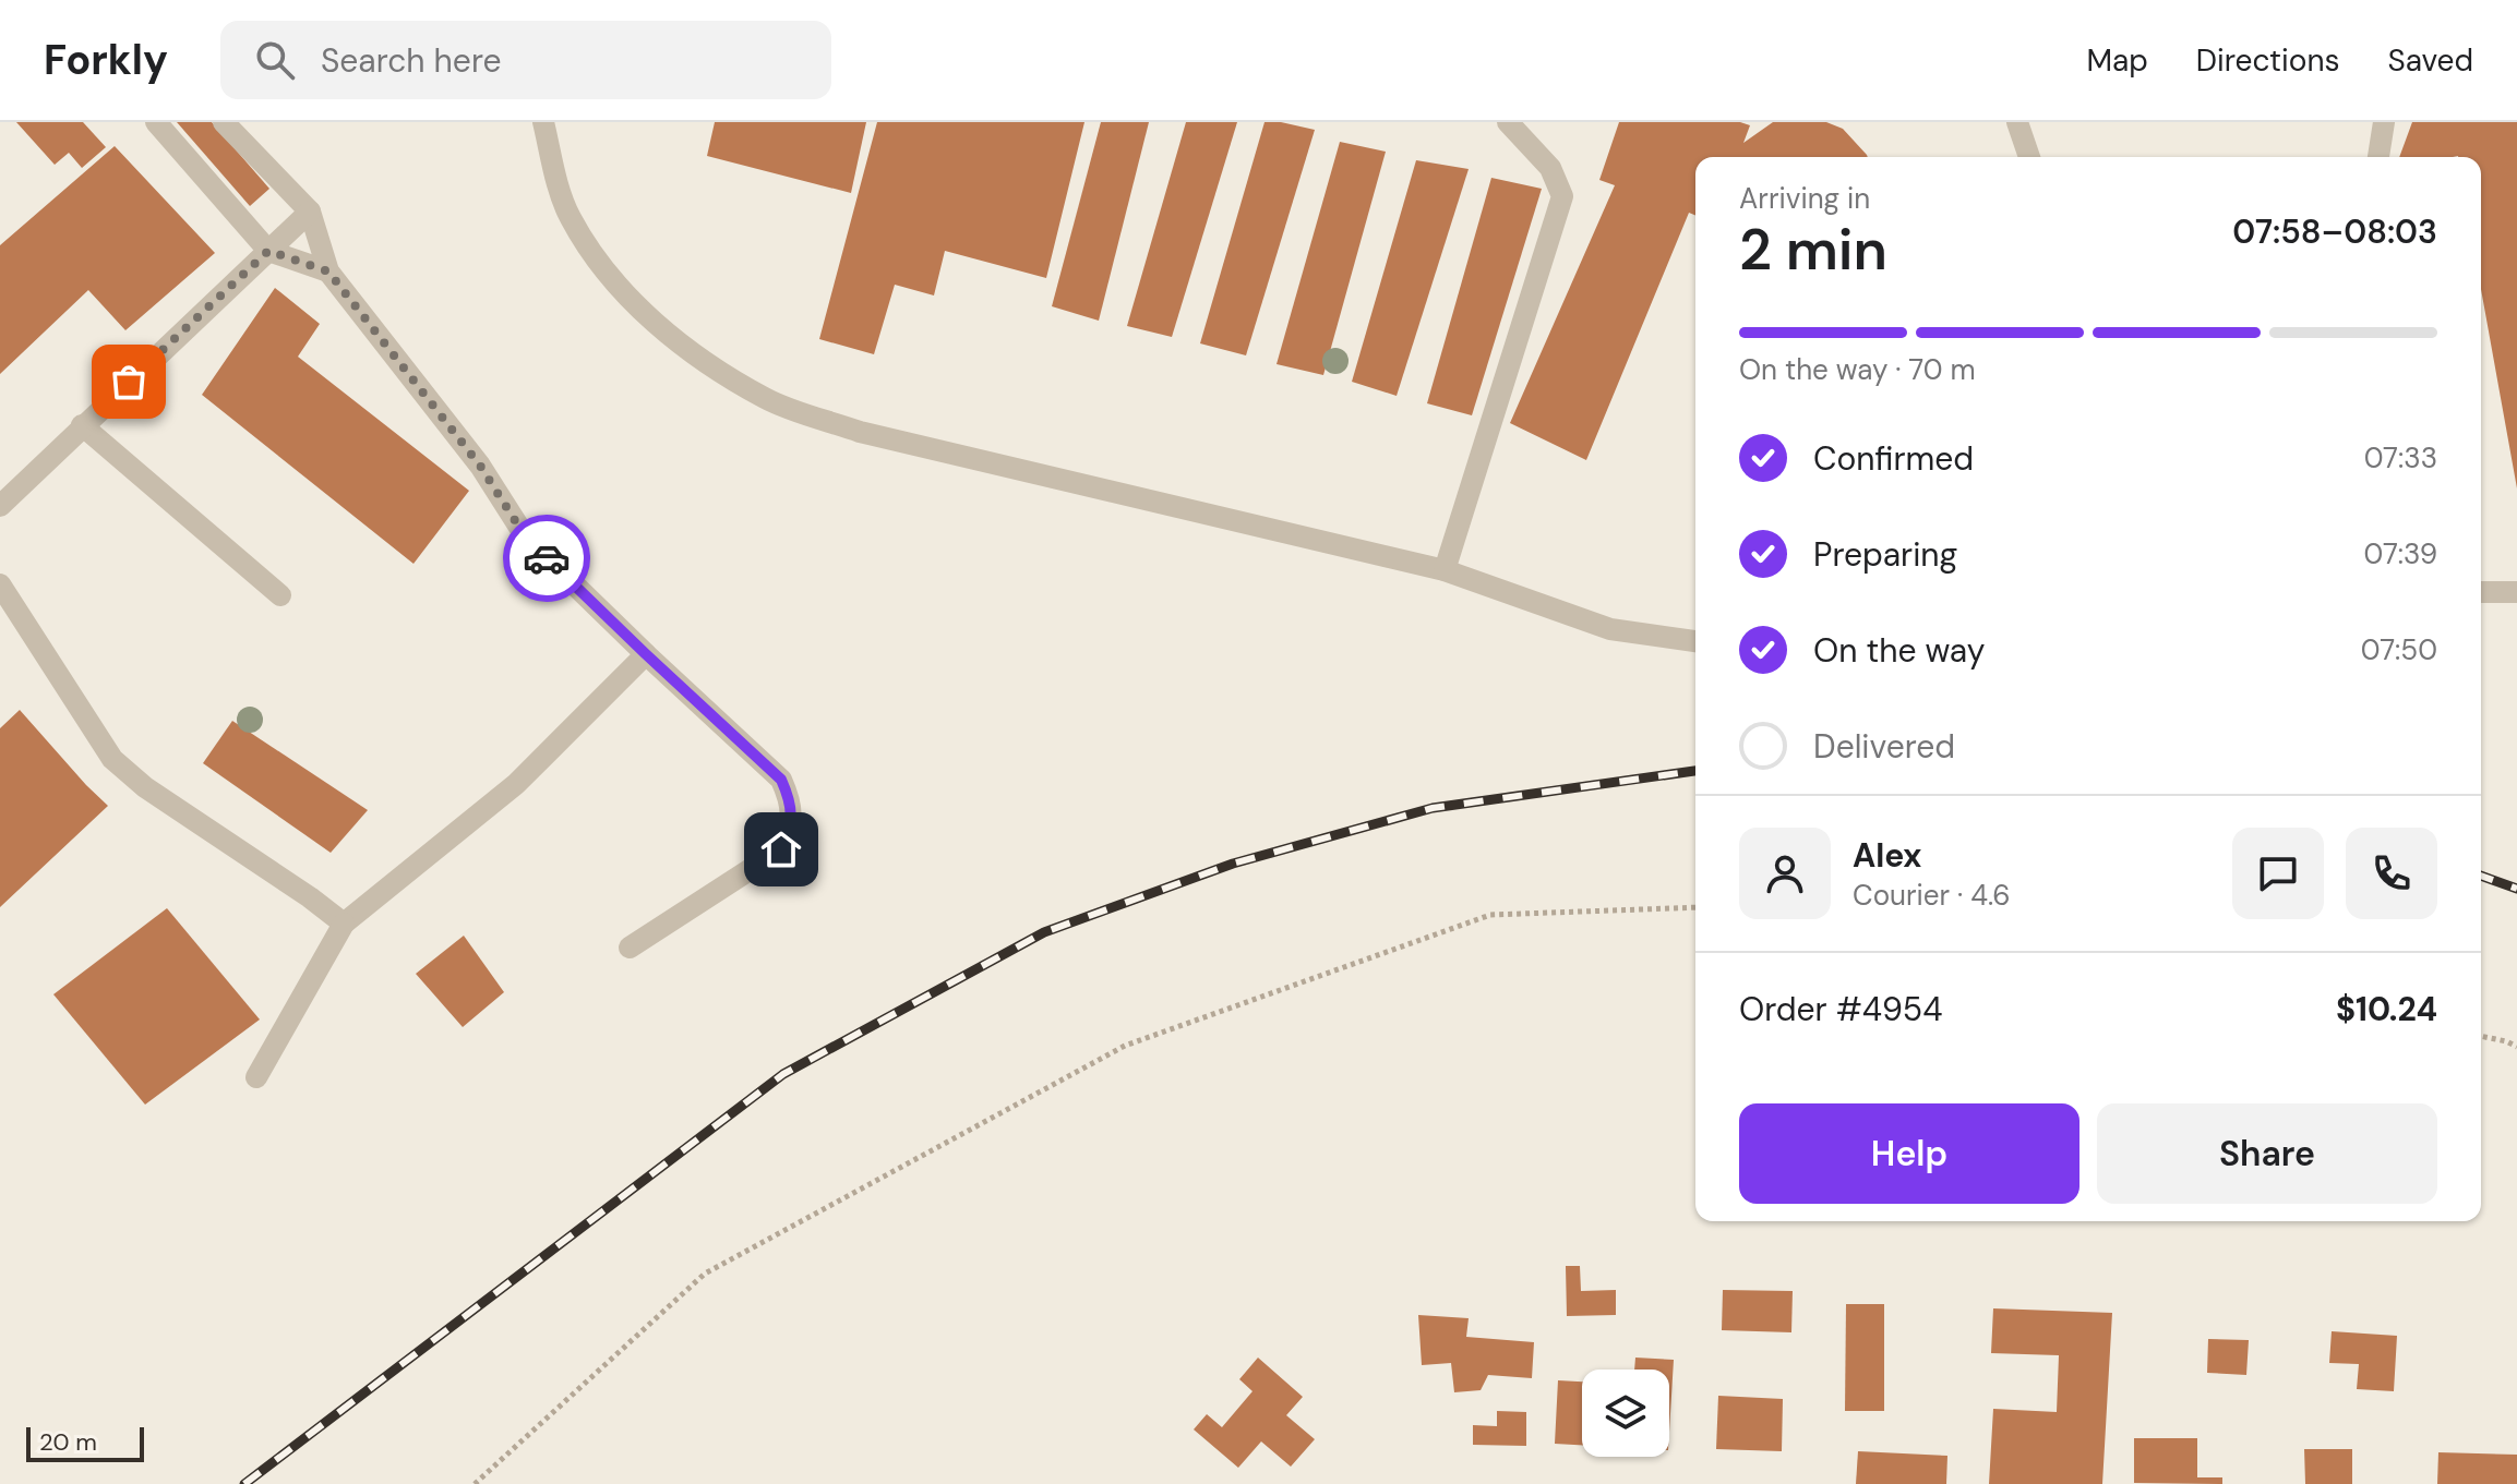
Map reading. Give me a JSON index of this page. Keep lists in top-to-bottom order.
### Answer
{
  "scale_bar": "20 m",
  "page": {
    "header": "Forkly",
    "search": "Search here",
    "nav": ["Map", "Directions", "Saved"],
    "heading": ["2 min", "Arriving in", "07:58–08:03"],
    "panel": [
      "Alex",
      "Courier · 4.6",
      "Order #4954",
      "$10.24"
    ],
    "bar": "On the way · 70 m",
    "list": [
      ["Confirmed", "07:33"],
      ["Preparing", "07:39"],
      ["On the way", "07:50"],
      "Delivered"
    ],
    "buttons": ["Help", "Share"],
    "scale": "20 m"
  }
}
